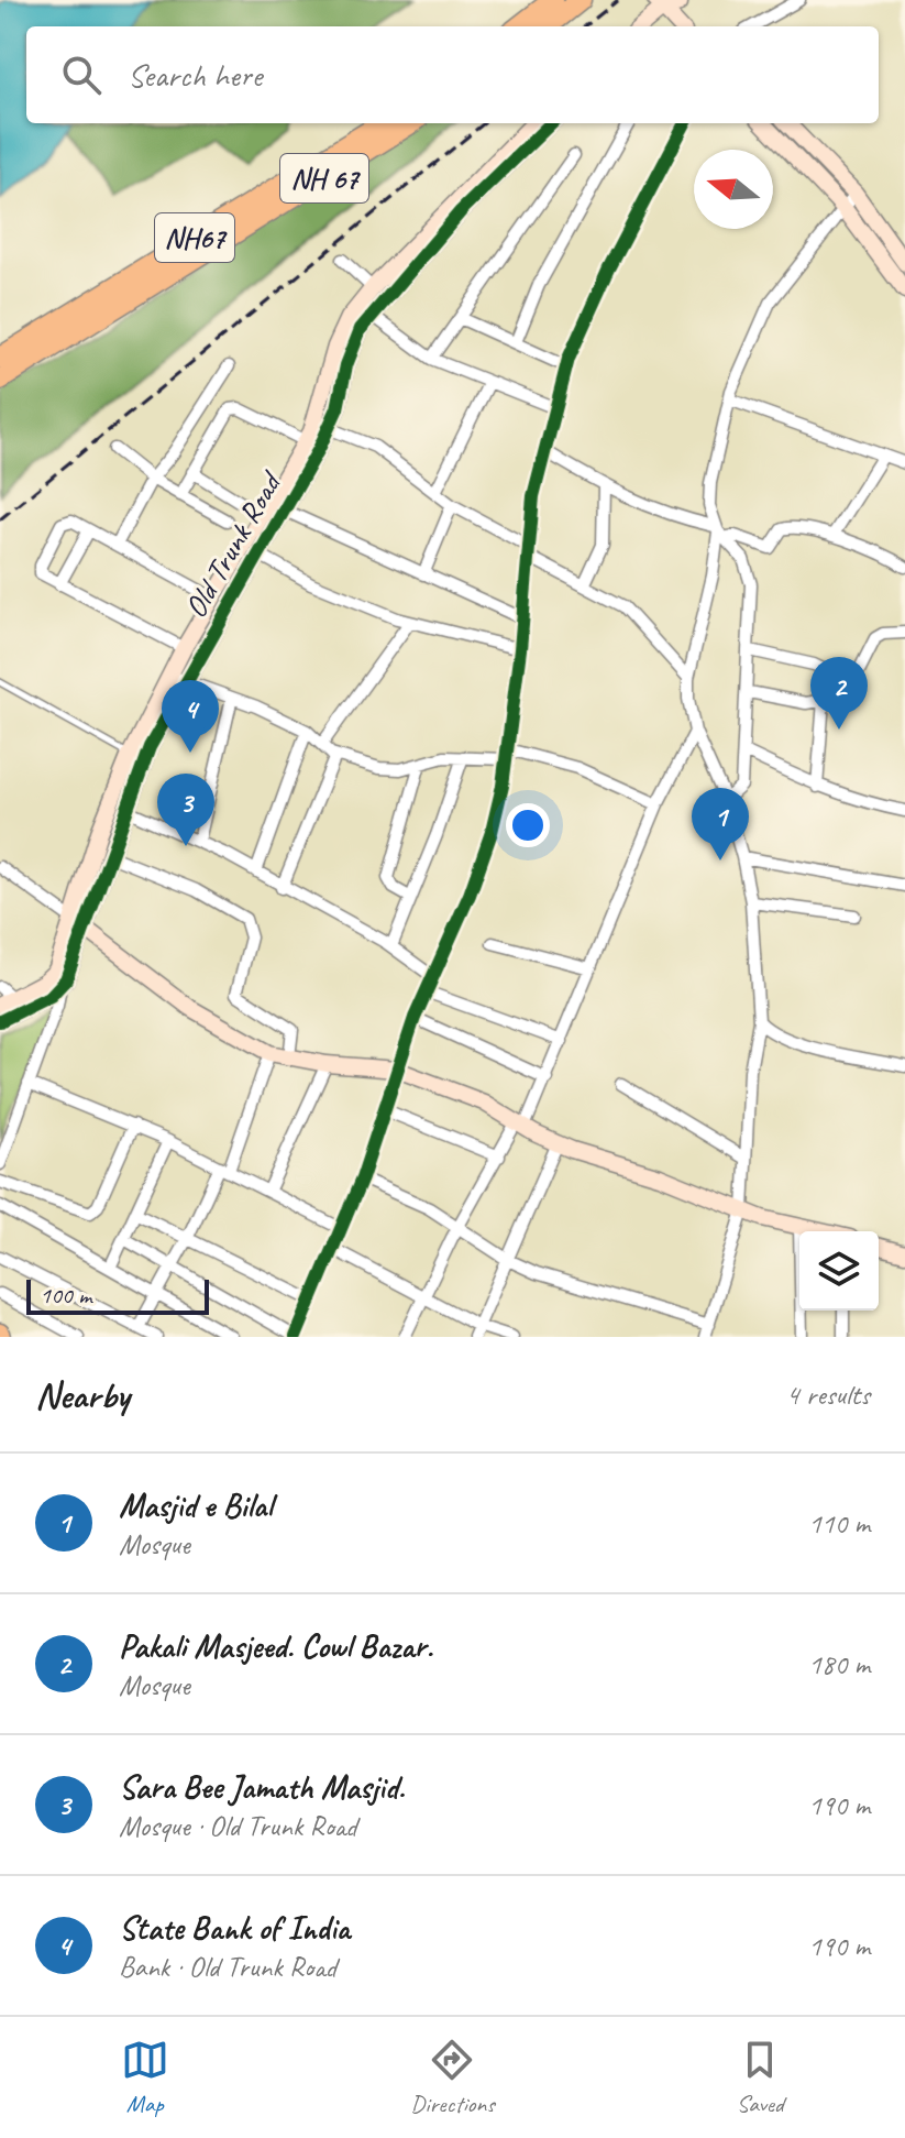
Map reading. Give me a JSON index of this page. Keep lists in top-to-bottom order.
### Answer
{
  "streets": {
    "highway": ["NH 67", "NH67"],
    "street": ["Old Trunk Road"]
  },
  "crossings": [
    ["NH 67", "NH67"]
  ],
  "scale_bar": "100 m",
  "north": "left",
  "page": {
    "search": "Search here",
    "pins": [
      "2",
      "4",
      "3",
      "1"
    ],
    "scale": "100 m",
    "heading": ["Nearby", "4 results"],
    "list": [
      {
        "mark": "1",
        "name": "Masjid e Bilal",
        "note": "Mosque",
        "value": "110 m"
      },
      {
        "mark": "2",
        "name": "Pakali Masjeed. Cowl Bazar.",
        "note": "Mosque",
        "value": "180 m"
      },
      {
        "mark": "3",
        "name": "Sara Bee Jamath Masjid.",
        "note": "Mosque · Old Trunk Road",
        "value": "190 m"
      },
      {
        "mark": "4",
        "name": "State Bank of India",
        "note": "Bank · Old Trunk Road",
        "value": "190 m"
      }
    ],
    "nav": ["Map", "Directions", "Saved"]
  }
}
